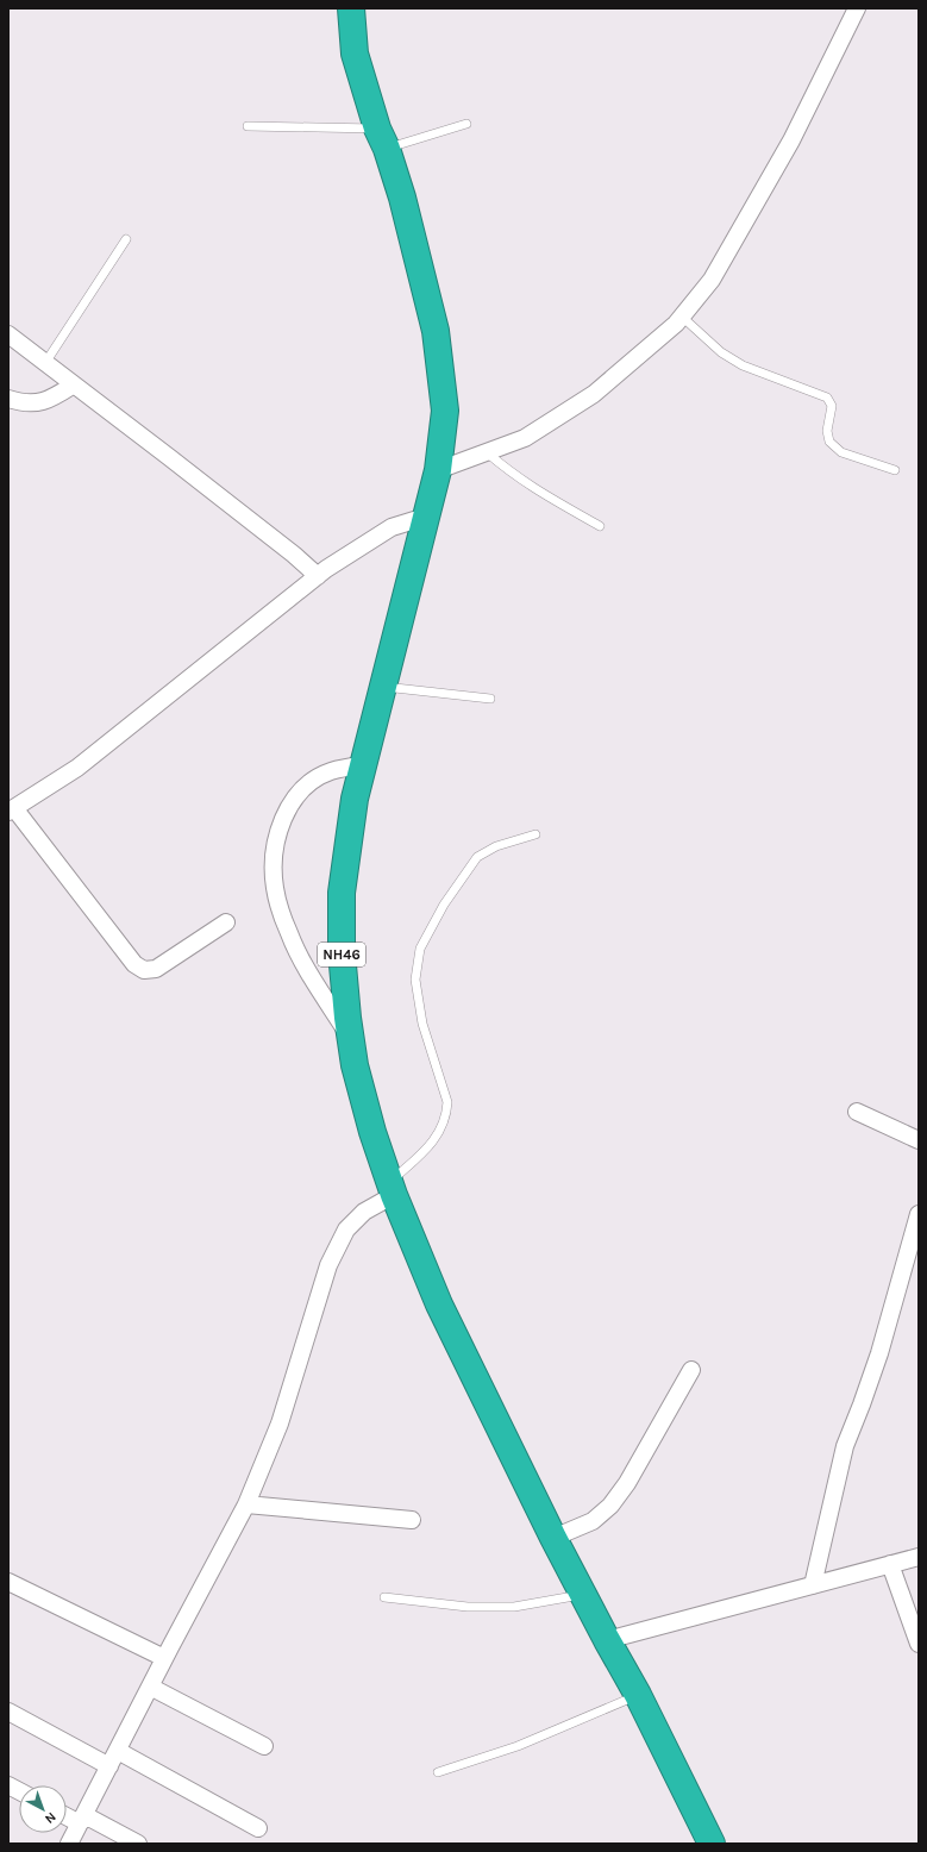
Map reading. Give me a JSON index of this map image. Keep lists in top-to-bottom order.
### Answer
{
  "streets": {
    "highway": ["NH46"]
  },
  "north": "bottom right"
}
